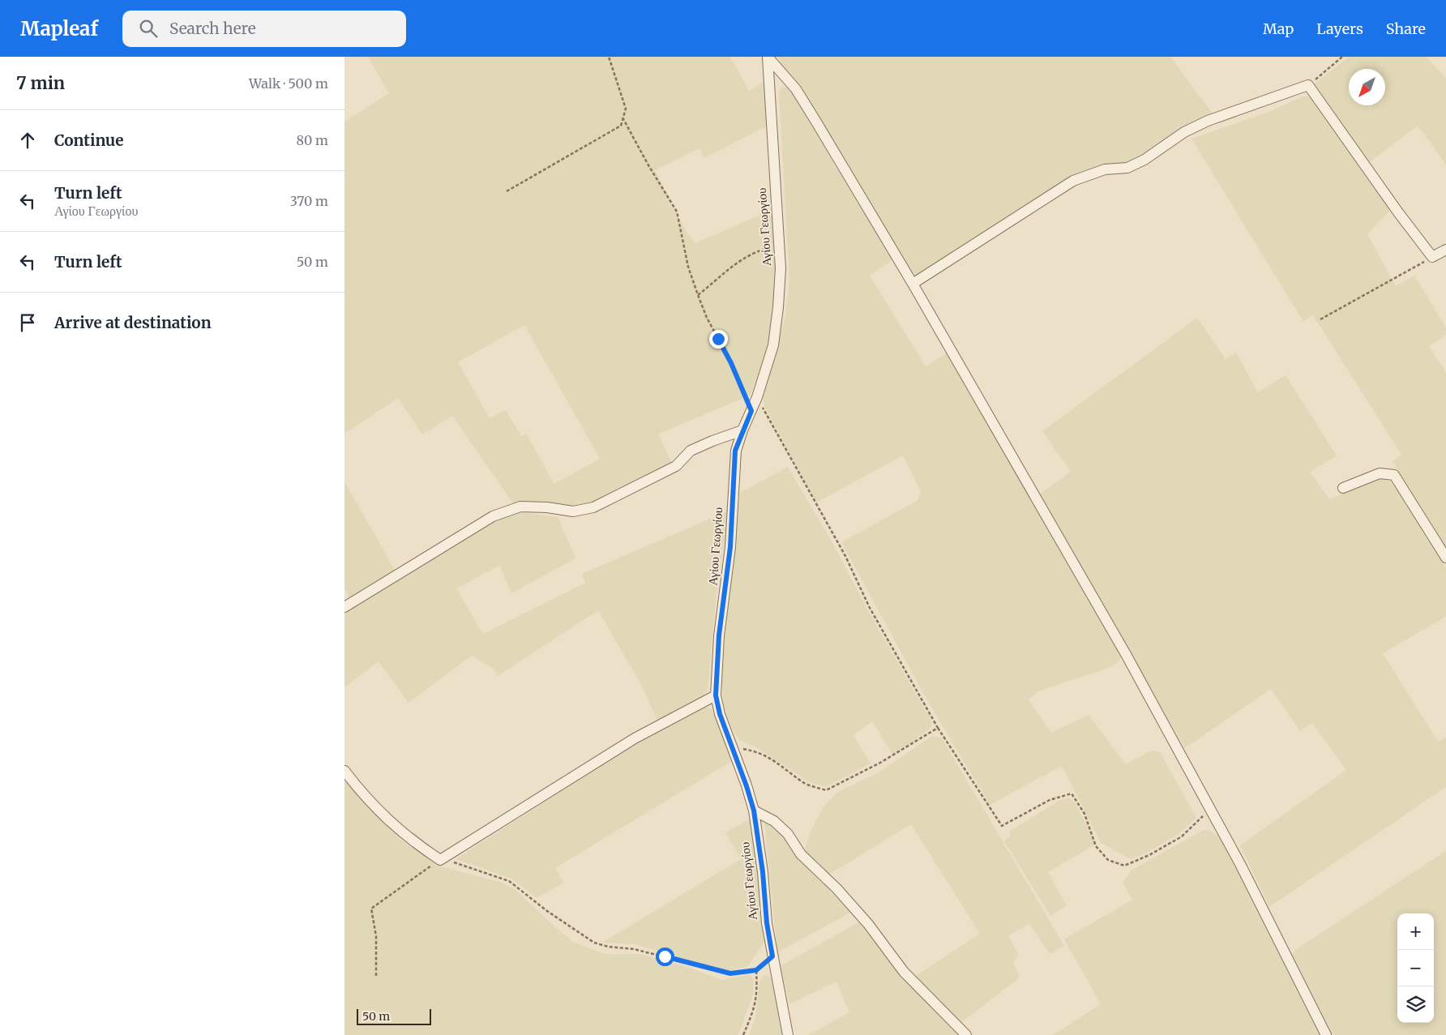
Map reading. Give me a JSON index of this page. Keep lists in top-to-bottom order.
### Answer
{
  "streets": {
    "street": ["Αγίου Γεωργίου"]
  },
  "scale_bar": "50 m",
  "north": "bottom left",
  "page": {
    "header": "Mapleaf",
    "search": "Search here",
    "nav": ["Map", "Layers", "Share"],
    "heading": ["7 min", "Walk · 500 m"],
    "list": [
      ["Continue", "80 m"],
      ["Turn left", "Αγίου Γεωργίου", "370 m"],
      ["Turn left", "50 m"],
      "Arrive at destination"
    ],
    "map_buttons": ["+", "−"],
    "scale": "50 m"
  }
}
